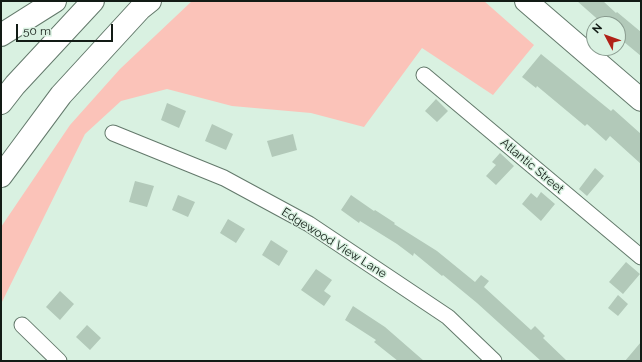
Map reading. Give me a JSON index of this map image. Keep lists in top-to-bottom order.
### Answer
{
  "streets": {
    "street": ["Atlantic Street", "Edgewood View Lane"]
  },
  "scale_bar": "50 m",
  "north": "top left"
}
